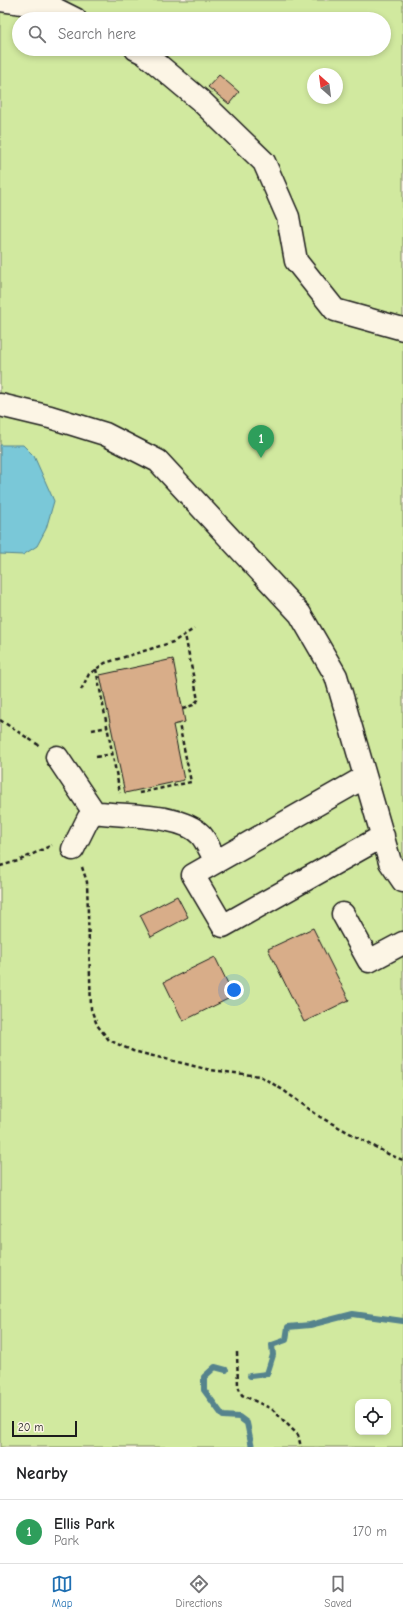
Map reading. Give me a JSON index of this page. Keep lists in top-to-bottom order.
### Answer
{
  "scale_bar": "20 m",
  "north": "top left",
  "page": {
    "search": "Search here",
    "pins": "1",
    "scale": "20 m",
    "heading": "Nearby",
    "list": [
      {
        "mark": "1",
        "name": "Ellis Park",
        "note": "Park",
        "value": "170 m"
      }
    ],
    "nav": ["Map", "Directions", "Saved"]
  }
}
